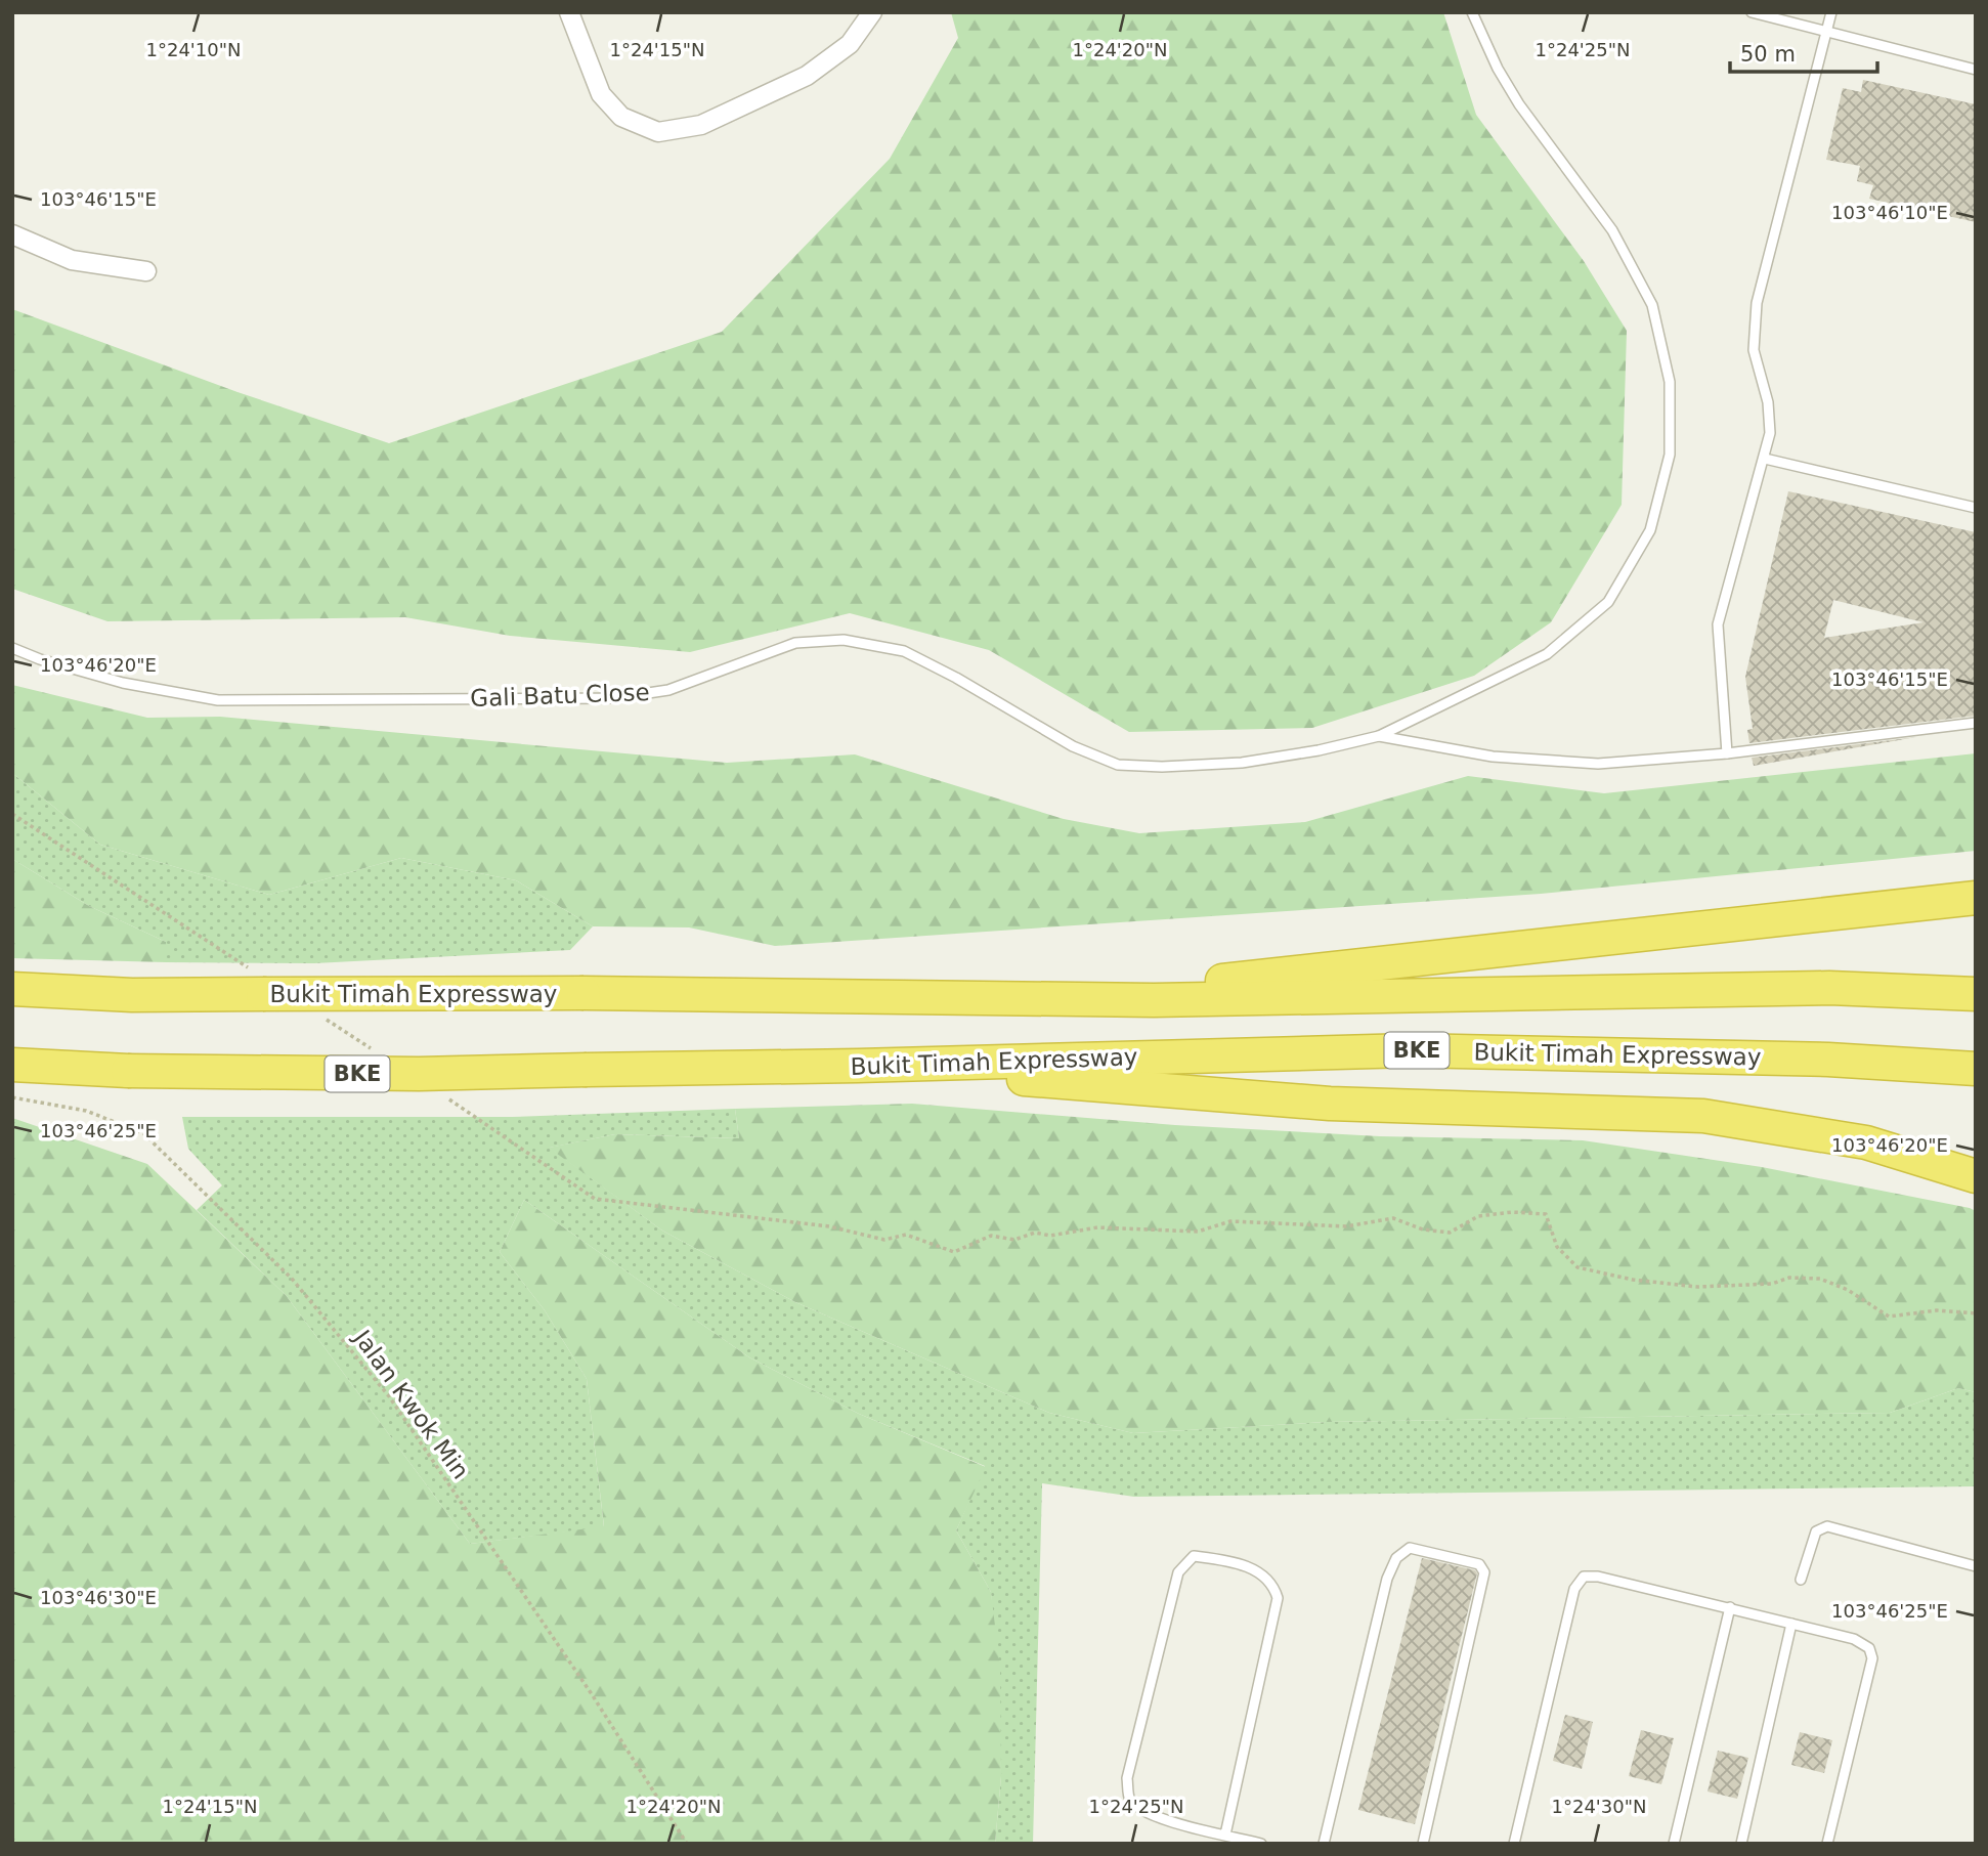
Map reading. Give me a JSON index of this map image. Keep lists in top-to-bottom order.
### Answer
{
  "streets": {
    "highway": ["Bukit Timah Expressway", "BKE"],
    "lane": ["Gali Batu Close"],
    "path": ["Jalan Kwok Min"]
  },
  "scale_bar": "50 m",
  "coordinates": [
    "1°24'10\"N",
    "1°24'15\"N",
    "1°24'20\"N",
    "1°24'25\"N",
    "103°46'15\"E",
    "103°46'10\"E",
    "103°46'20\"E",
    "103°46'25\"E",
    "103°46'30\"E",
    "1°24'30\"N"
  ]
}
